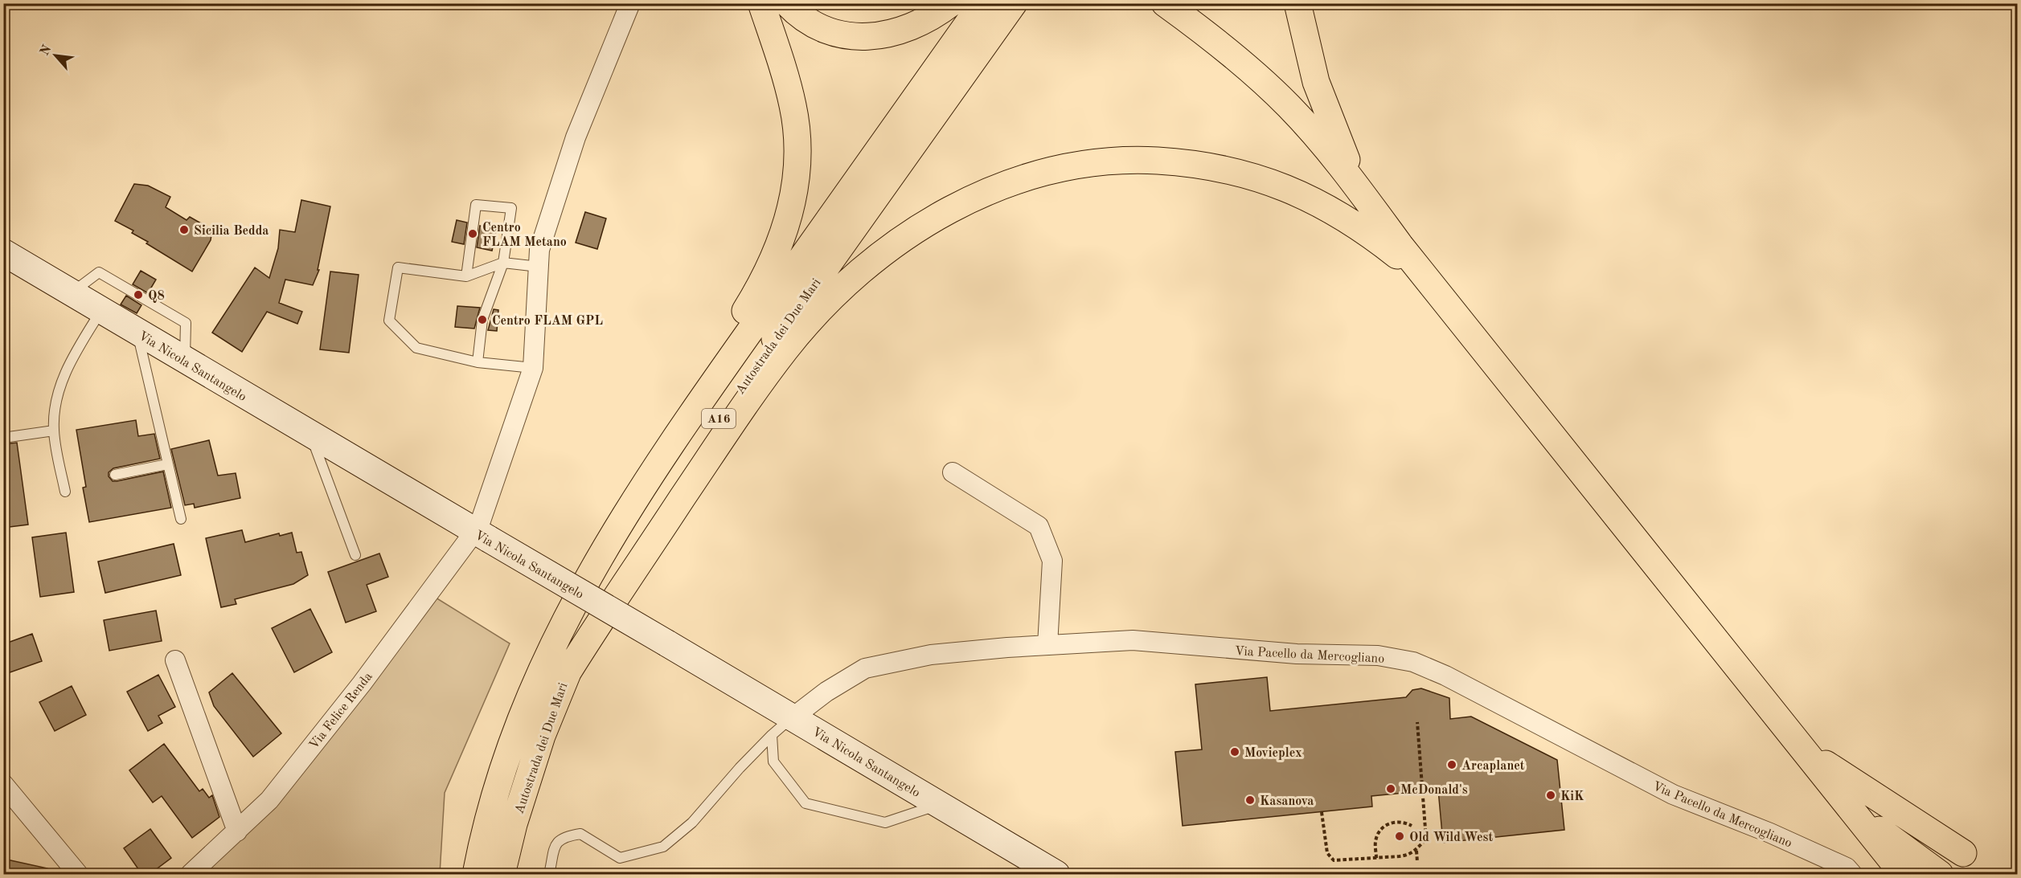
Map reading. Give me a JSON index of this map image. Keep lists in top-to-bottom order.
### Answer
{
  "streets": {
    "highway": ["Autostrada dei Due Mari", "A16"],
    "main road": ["Via Nicola Santangelo"],
    "street": ["Via Pacello da Mercogliano", "Via Felice Renda"]
  },
  "crossings": [
    ["Via Nicola Santangelo", "Via Pacello da Mercogliano"],
    ["Via Nicola Santangelo", "Via Felice Renda"]
  ],
  "places": [
    "Sicilia Bedda",
    "Centro FLAM Metano",
    "Q8",
    "Centro FLAM GPL",
    "Movieplex",
    "Arcaplanet",
    "McDonald's",
    "KiK",
    "Kasanova",
    "Old Wild West"
  ],
  "north": "top left"
}
